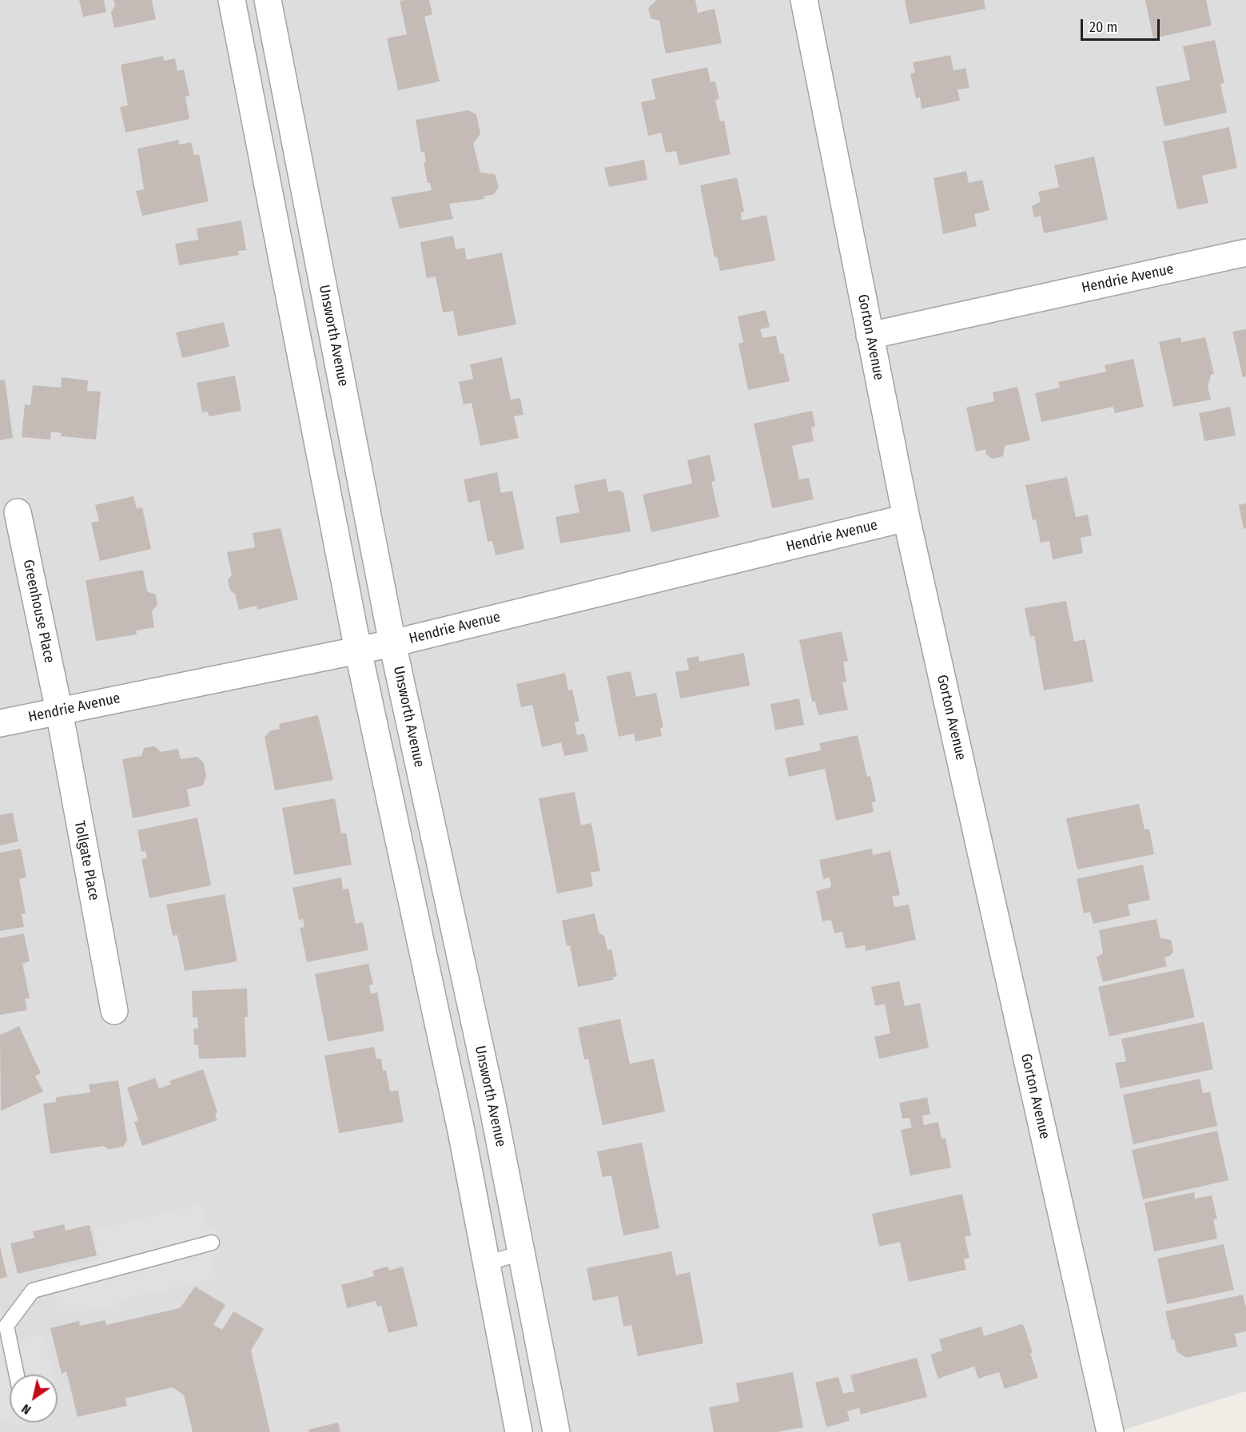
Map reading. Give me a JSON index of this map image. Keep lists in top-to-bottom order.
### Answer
{
  "streets": {
    "street": [
      "Hendrie Avenue",
      "Unsworth Avenue",
      "Gorton Avenue",
      "Greenhouse Place",
      "Tollgate Place"
    ]
  },
  "crossings": [
    ["Hendrie Avenue", "Unsworth Avenue"],
    ["Hendrie Avenue", "Gorton Avenue"],
    ["Hendrie Avenue", "Greenhouse Place"],
    ["Hendrie Avenue", "Tollgate Place"],
    ["Greenhouse Place", "Tollgate Place"]
  ],
  "scale_bar": "20 m",
  "north": "bottom left"
}
